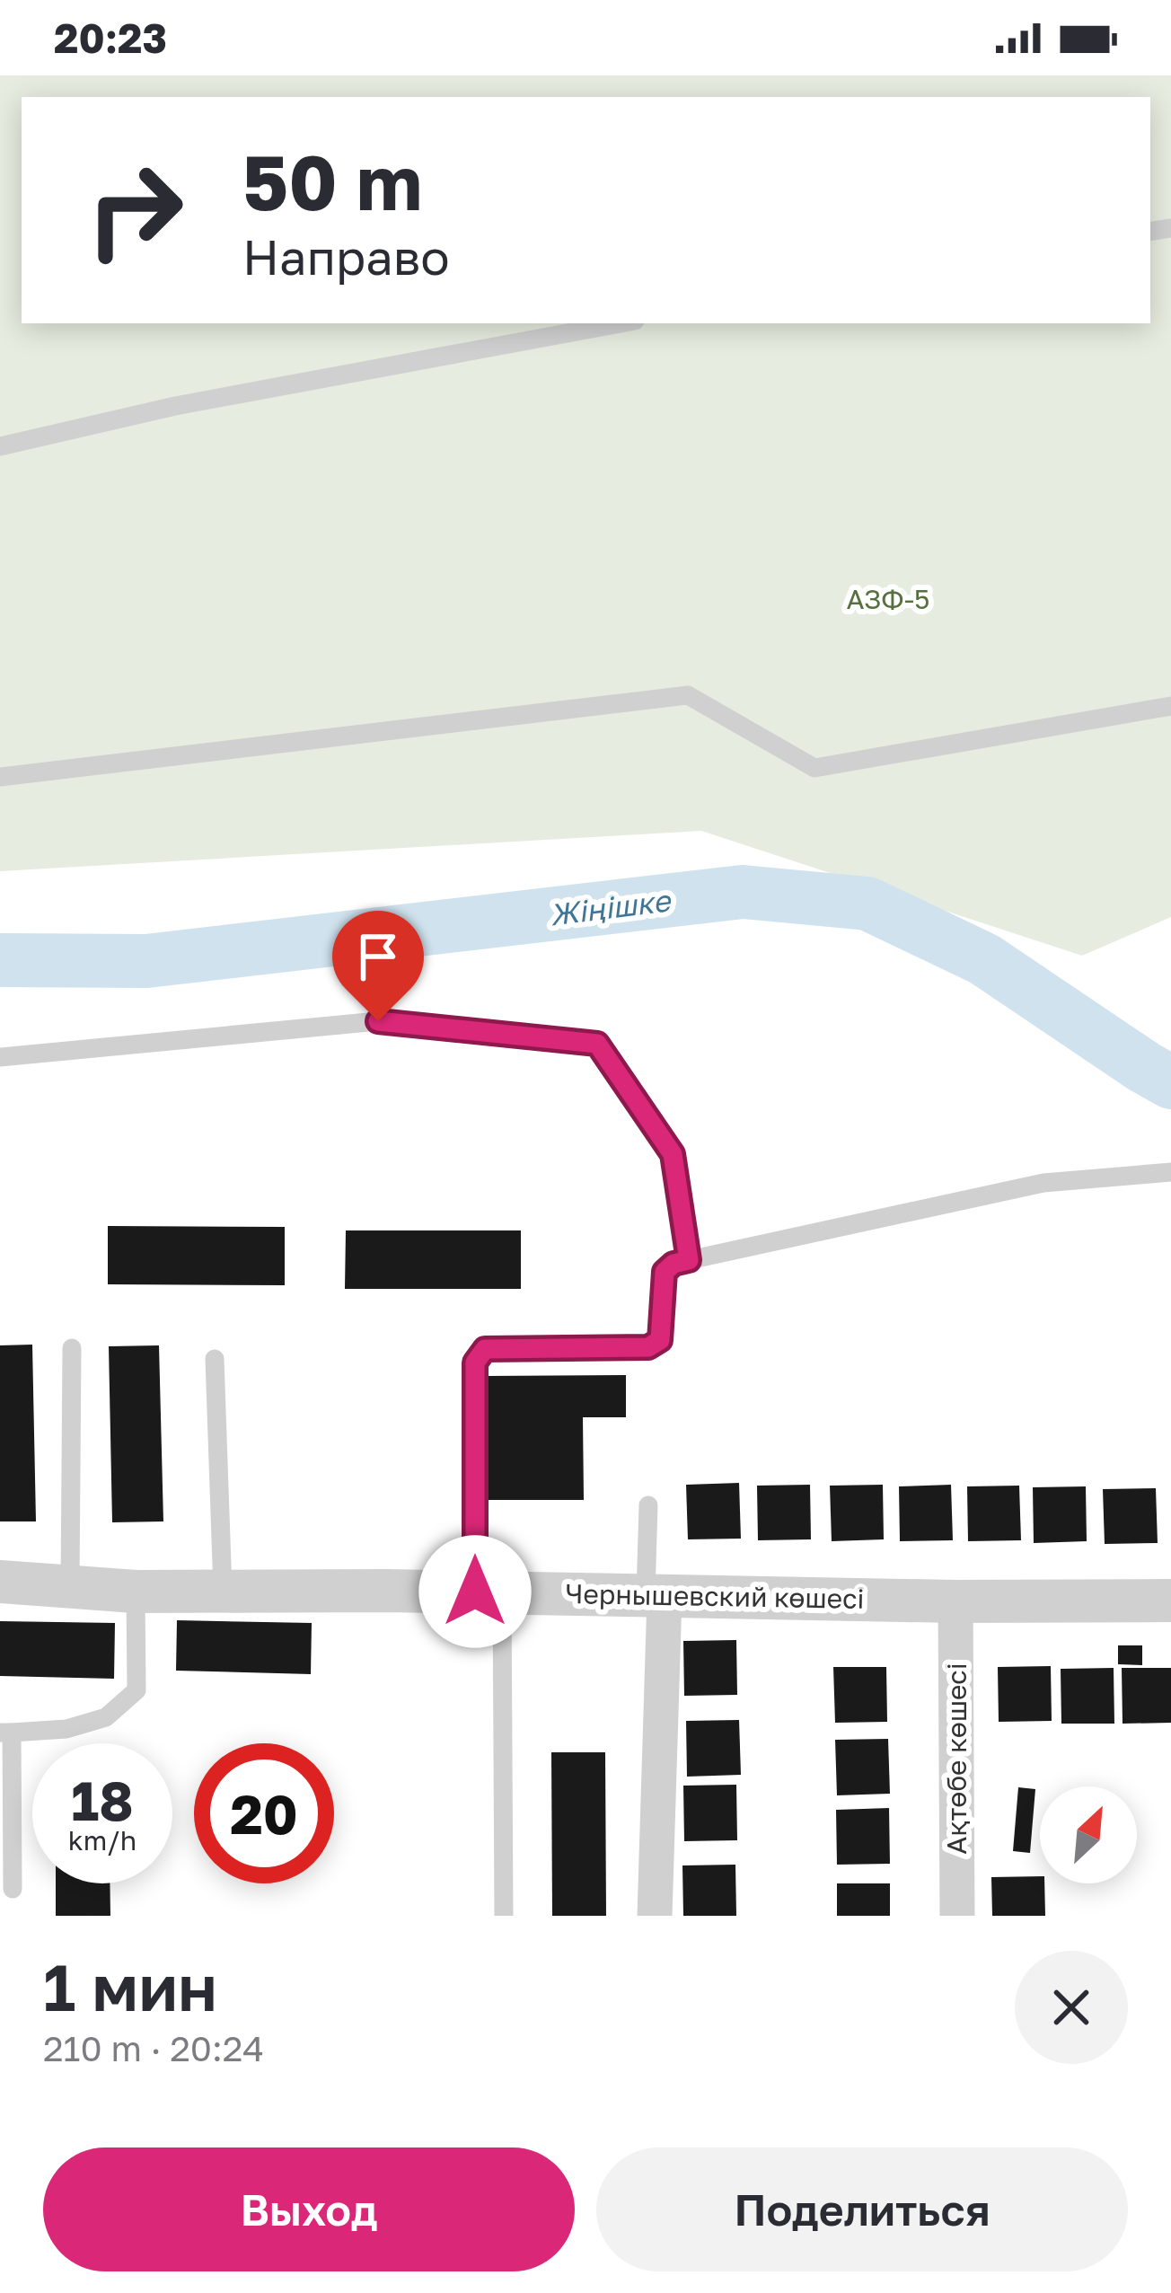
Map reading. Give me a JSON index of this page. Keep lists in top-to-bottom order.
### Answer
{
  "streets": {
    "street": ["Чернышевский көшесі", "Ақтөбе көшесі"]
  },
  "crossings": [
    ["Чернышевский көшесі", "Ақтөбе көшесі"]
  ],
  "water": ["Жіңішке"],
  "parks": ["АЗФ-5"],
  "north": "top right",
  "page": {
    "status": "20:23",
    "turn": ["50 m", "Направо"],
    "speed": "18 km/h",
    "limit": "20",
    "heading": ["1 мин", "210 m · 20:24"],
    "buttons": ["Выход", "Поделиться"]
  }
}
